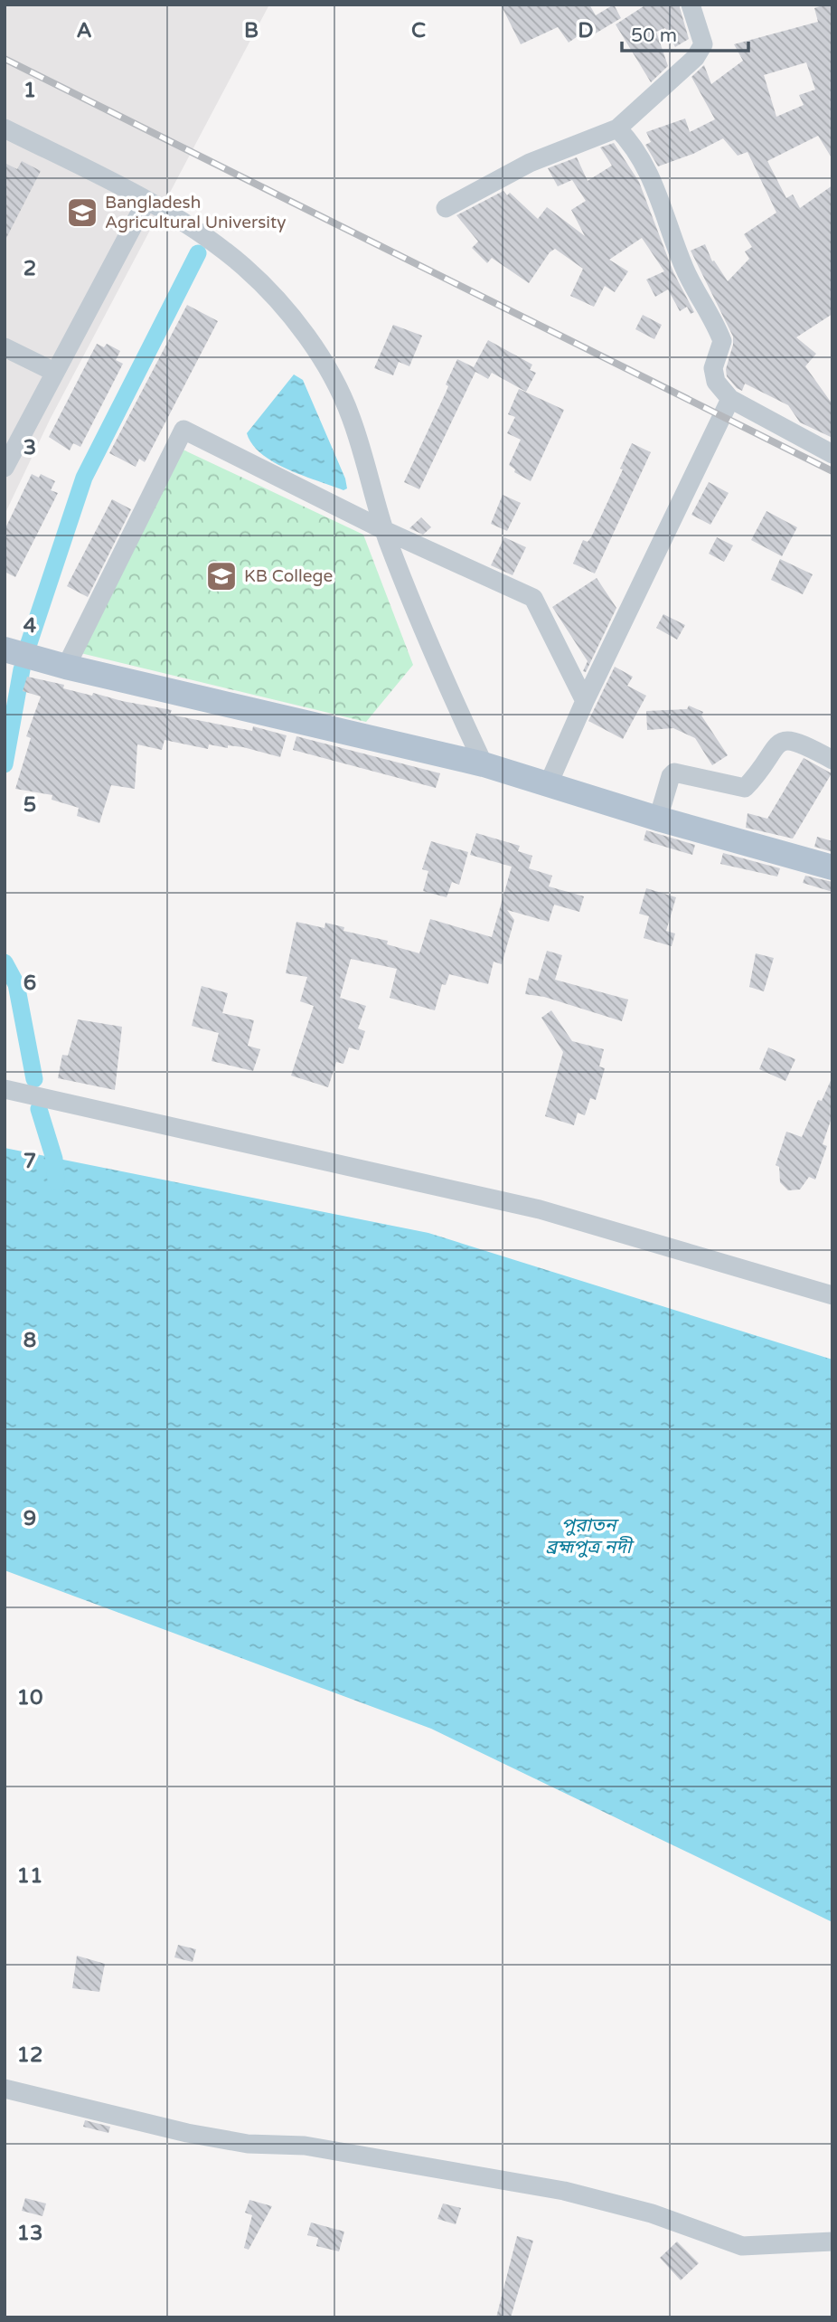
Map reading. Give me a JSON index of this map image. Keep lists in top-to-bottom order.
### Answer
{
  "water": ["পুরাতন ব্রহ্মপুত্র নদী"],
  "places": {
    "school or university": ["Bangladesh Agricultural University", "KB College"]
  },
  "scale_bar": "50 m",
  "grid": {
    "columns": [
      "A",
      "B",
      "C",
      "D"
    ],
    "rows": [
      "1",
      "2",
      "3",
      "4",
      "5",
      "6",
      "7",
      "8",
      "9",
      "10",
      "11",
      "12",
      "13"
    ]
  }
}
